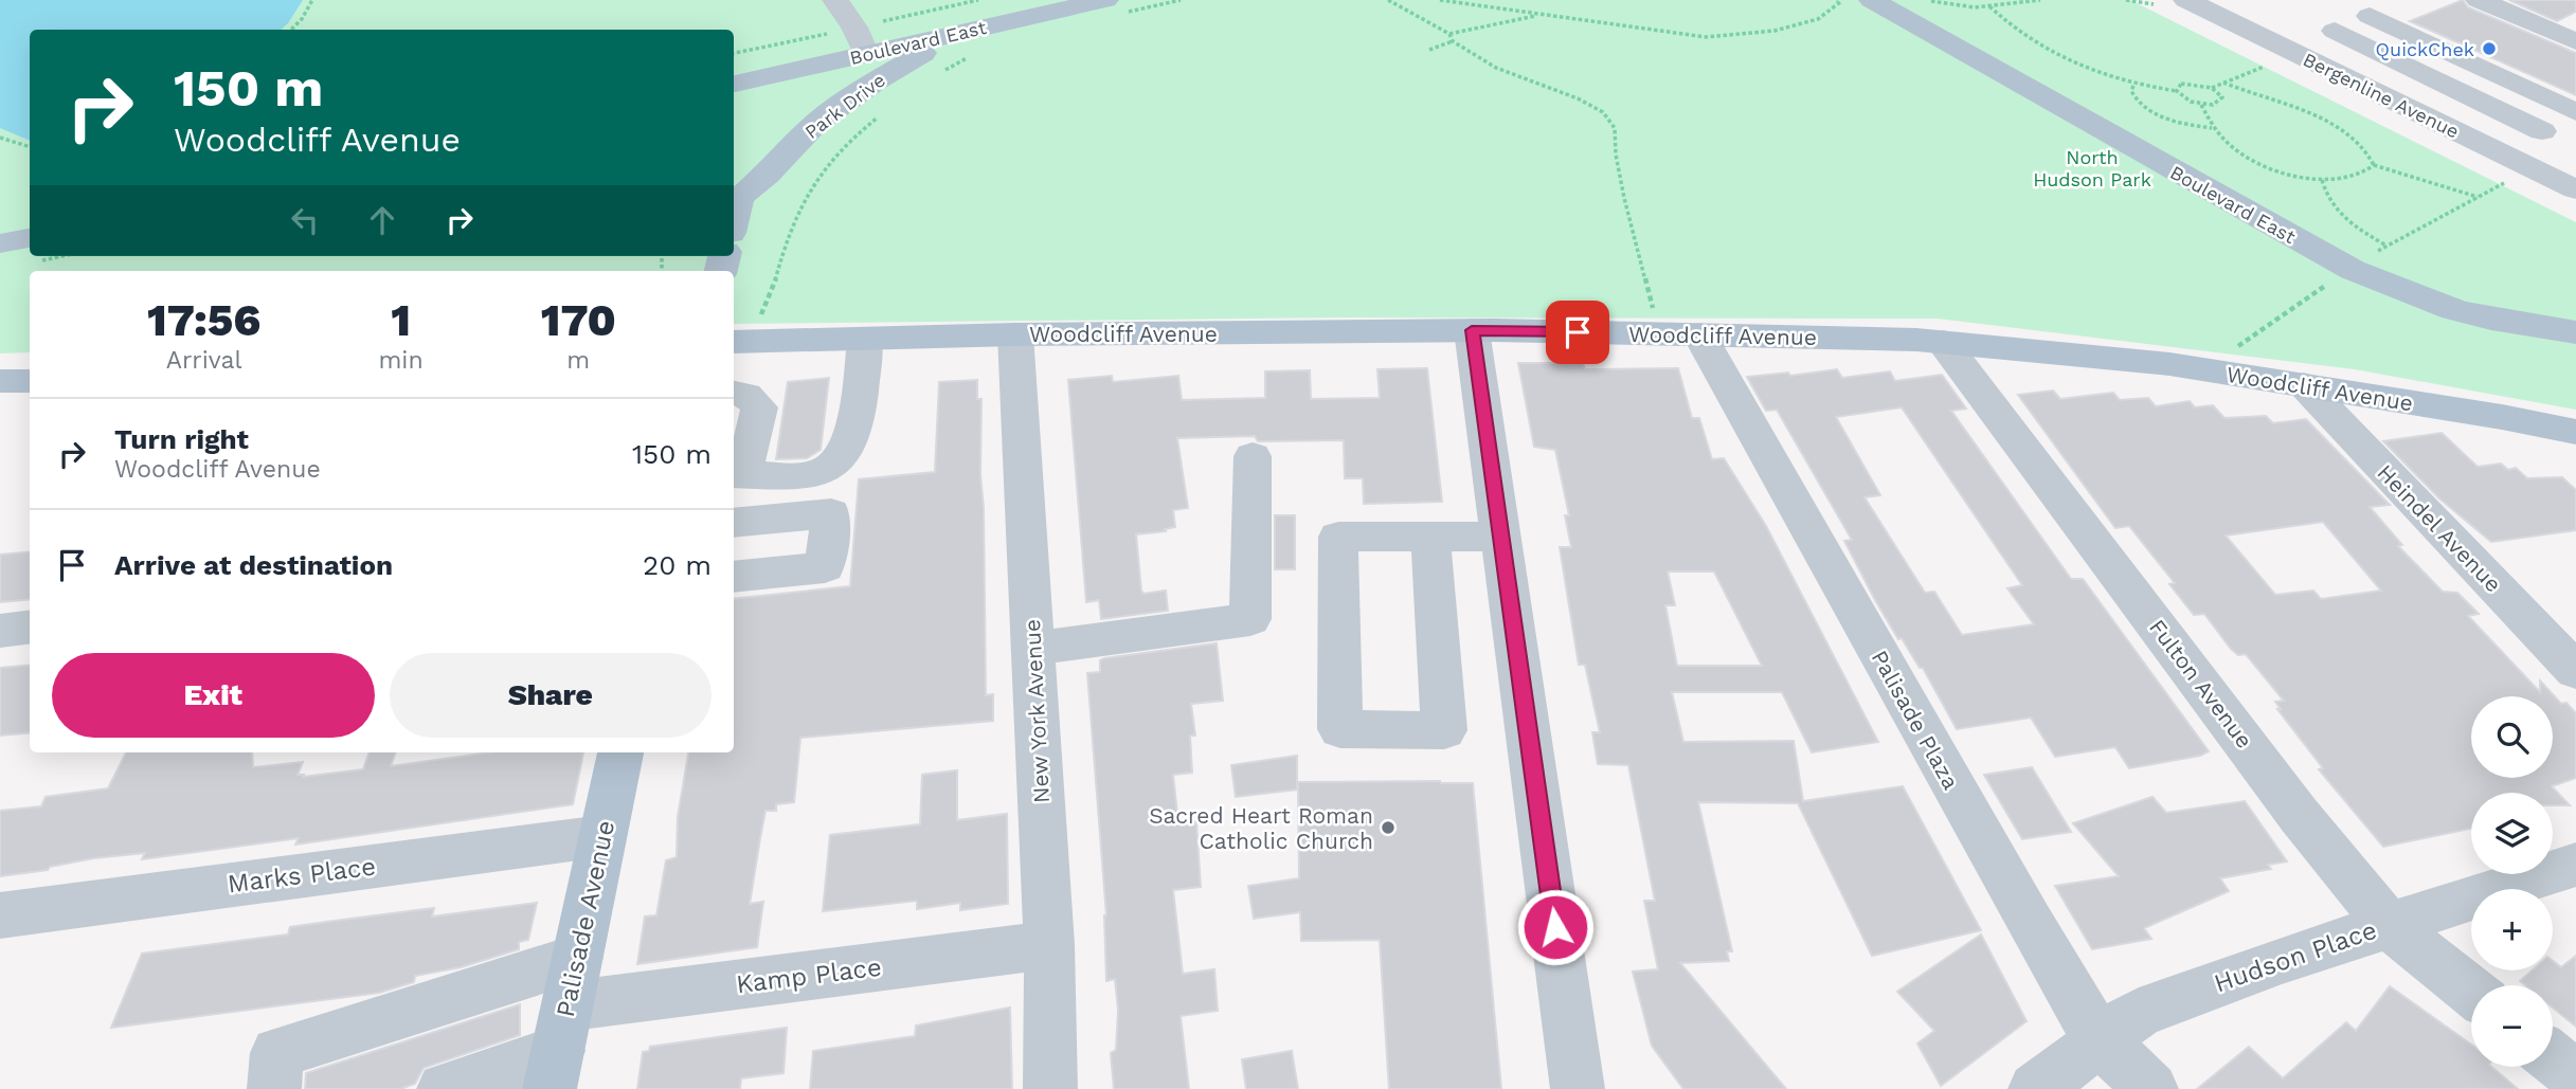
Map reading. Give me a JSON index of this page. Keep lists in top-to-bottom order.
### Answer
{
  "streets": {
    "main road": [
      "Boulevard East",
      "Park Drive",
      "Woodcliff Avenue",
      "Palisade Avenue"
    ],
    "street": [
      "Bergenline Avenue",
      "Heindel Avenue",
      "Fulton Avenue",
      "New York Avenue",
      "Palisade Plaza",
      "Marks Place",
      "Hudson Place",
      "Kamp Place"
    ]
  },
  "crossings": [
    ["Boulevard East", "Park Drive"],
    ["Woodcliff Avenue", "Heindel Avenue"],
    ["Woodcliff Avenue", "Fulton Avenue"],
    ["Woodcliff Avenue", "New York Avenue"],
    ["Woodcliff Avenue", "Palisade Plaza"],
    ["Fulton Avenue", "Hudson Place"],
    ["New York Avenue", "Kamp Place"],
    ["Palisade Plaza", "Hudson Place"],
    ["Marks Place", "Palisade Avenue"],
    ["Palisade Avenue", "Kamp Place"]
  ],
  "parks": ["North Hudson Park"],
  "places": ["QuickChek", "Sacred Heart Roman Catholic Church"],
  "page": {
    "turn": ["150 m", "Woodcliff Avenue"],
    "eta": [
      "17:56",
      "Arrival",
      "1",
      "min",
      "170",
      "m"
    ],
    "list": [
      {
        "name": "Turn right",
        "note": "Woodcliff Avenue",
        "value": "150 m"
      },
      {
        "name": "Arrive at destination",
        "value": "20 m"
      }
    ],
    "buttons": ["Exit", "Share"],
    "map_buttons": ["+", "−"]
  }
}
